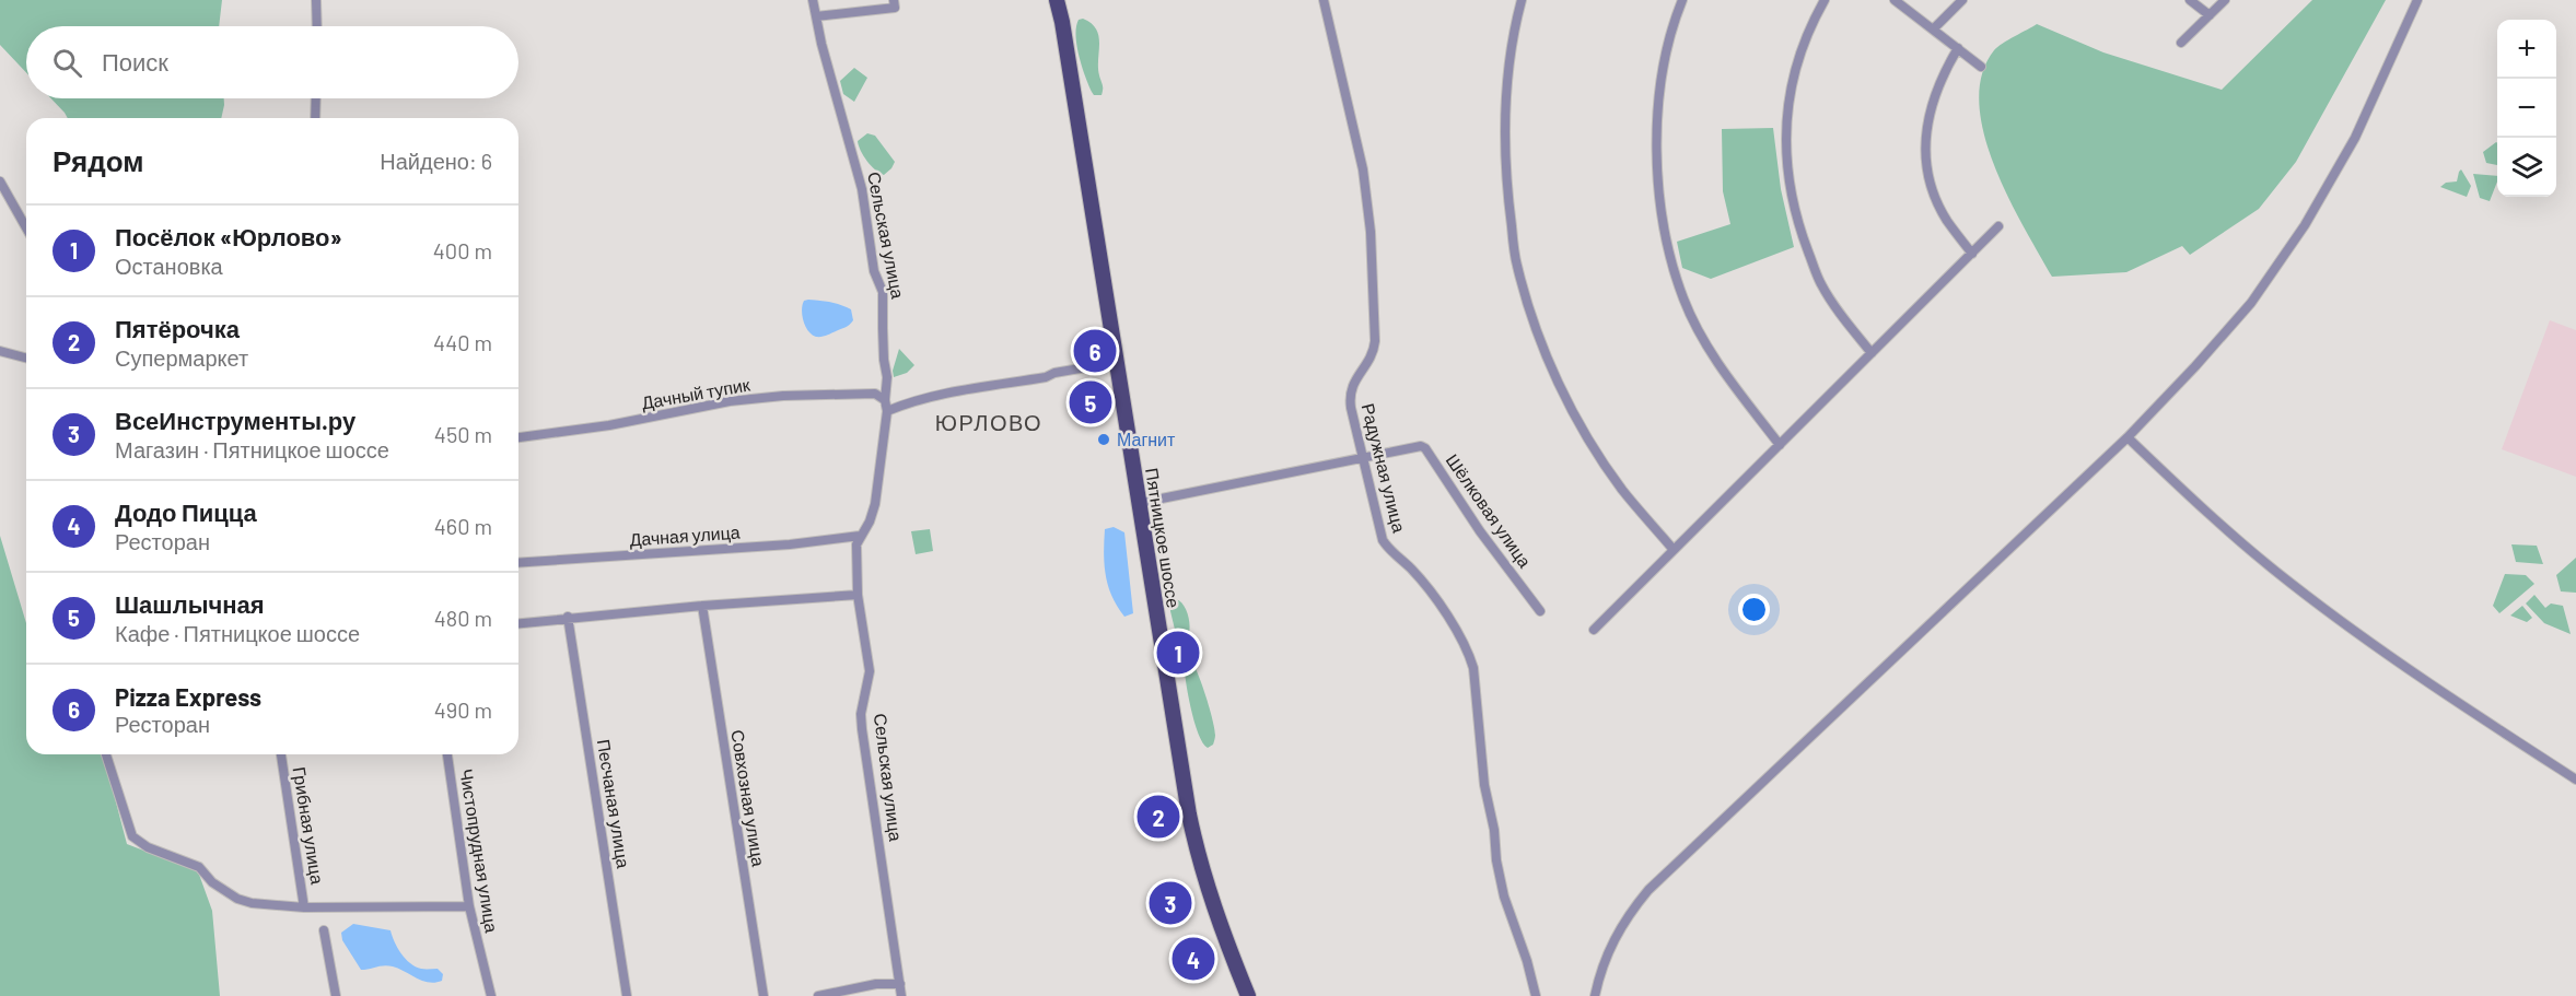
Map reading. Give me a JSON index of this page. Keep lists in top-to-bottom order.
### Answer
{
  "streets": {
    "main road": ["Пятницкое шоссе"],
    "street": [
      "Сельская улица",
      "Дачный тупик",
      "Радужная улица",
      "Шёлковая улица",
      "Дачная улица",
      "Совхозная улица",
      "Песчаная улица",
      "Грибная улица",
      "Чистопрудная улица"
    ]
  },
  "crossings": [
    ["Сельская улица", "Дачный тупик"],
    ["Сельская улица", "Дачная улица"],
    ["Радужная улица", "Шёлковая улица"]
  ],
  "districts": ["ЮРЛОВО"],
  "places": ["Магнит"],
  "page": {
    "map_buttons": ["+", "−"],
    "search": "Поиск",
    "heading": ["Рядом", "Найдено: 6"],
    "list": [
      {
        "mark": "1",
        "name": "Посёлок «Юрлово»",
        "note": "Остановка",
        "value": "400 m"
      },
      {
        "mark": "2",
        "name": "Пятёрочка",
        "note": "Супермаркет",
        "value": "440 m"
      },
      {
        "mark": "3",
        "name": "ВсеИнструменты.ру",
        "note": "Магазин · Пятницкое шоссе",
        "value": "450 m"
      },
      {
        "mark": "4",
        "name": "Додо Пицца",
        "note": "Ресторан",
        "value": "460 m"
      },
      {
        "mark": "5",
        "name": "Шашлычная",
        "note": "Кафе · Пятницкое шоссе",
        "value": "480 m"
      },
      {
        "mark": "6",
        "name": "Pizza Express",
        "note": "Ресторан",
        "value": "490 m"
      }
    ],
    "pins": [
      "6",
      "5",
      "1",
      "2",
      "3",
      "4"
    ]
  }
}
